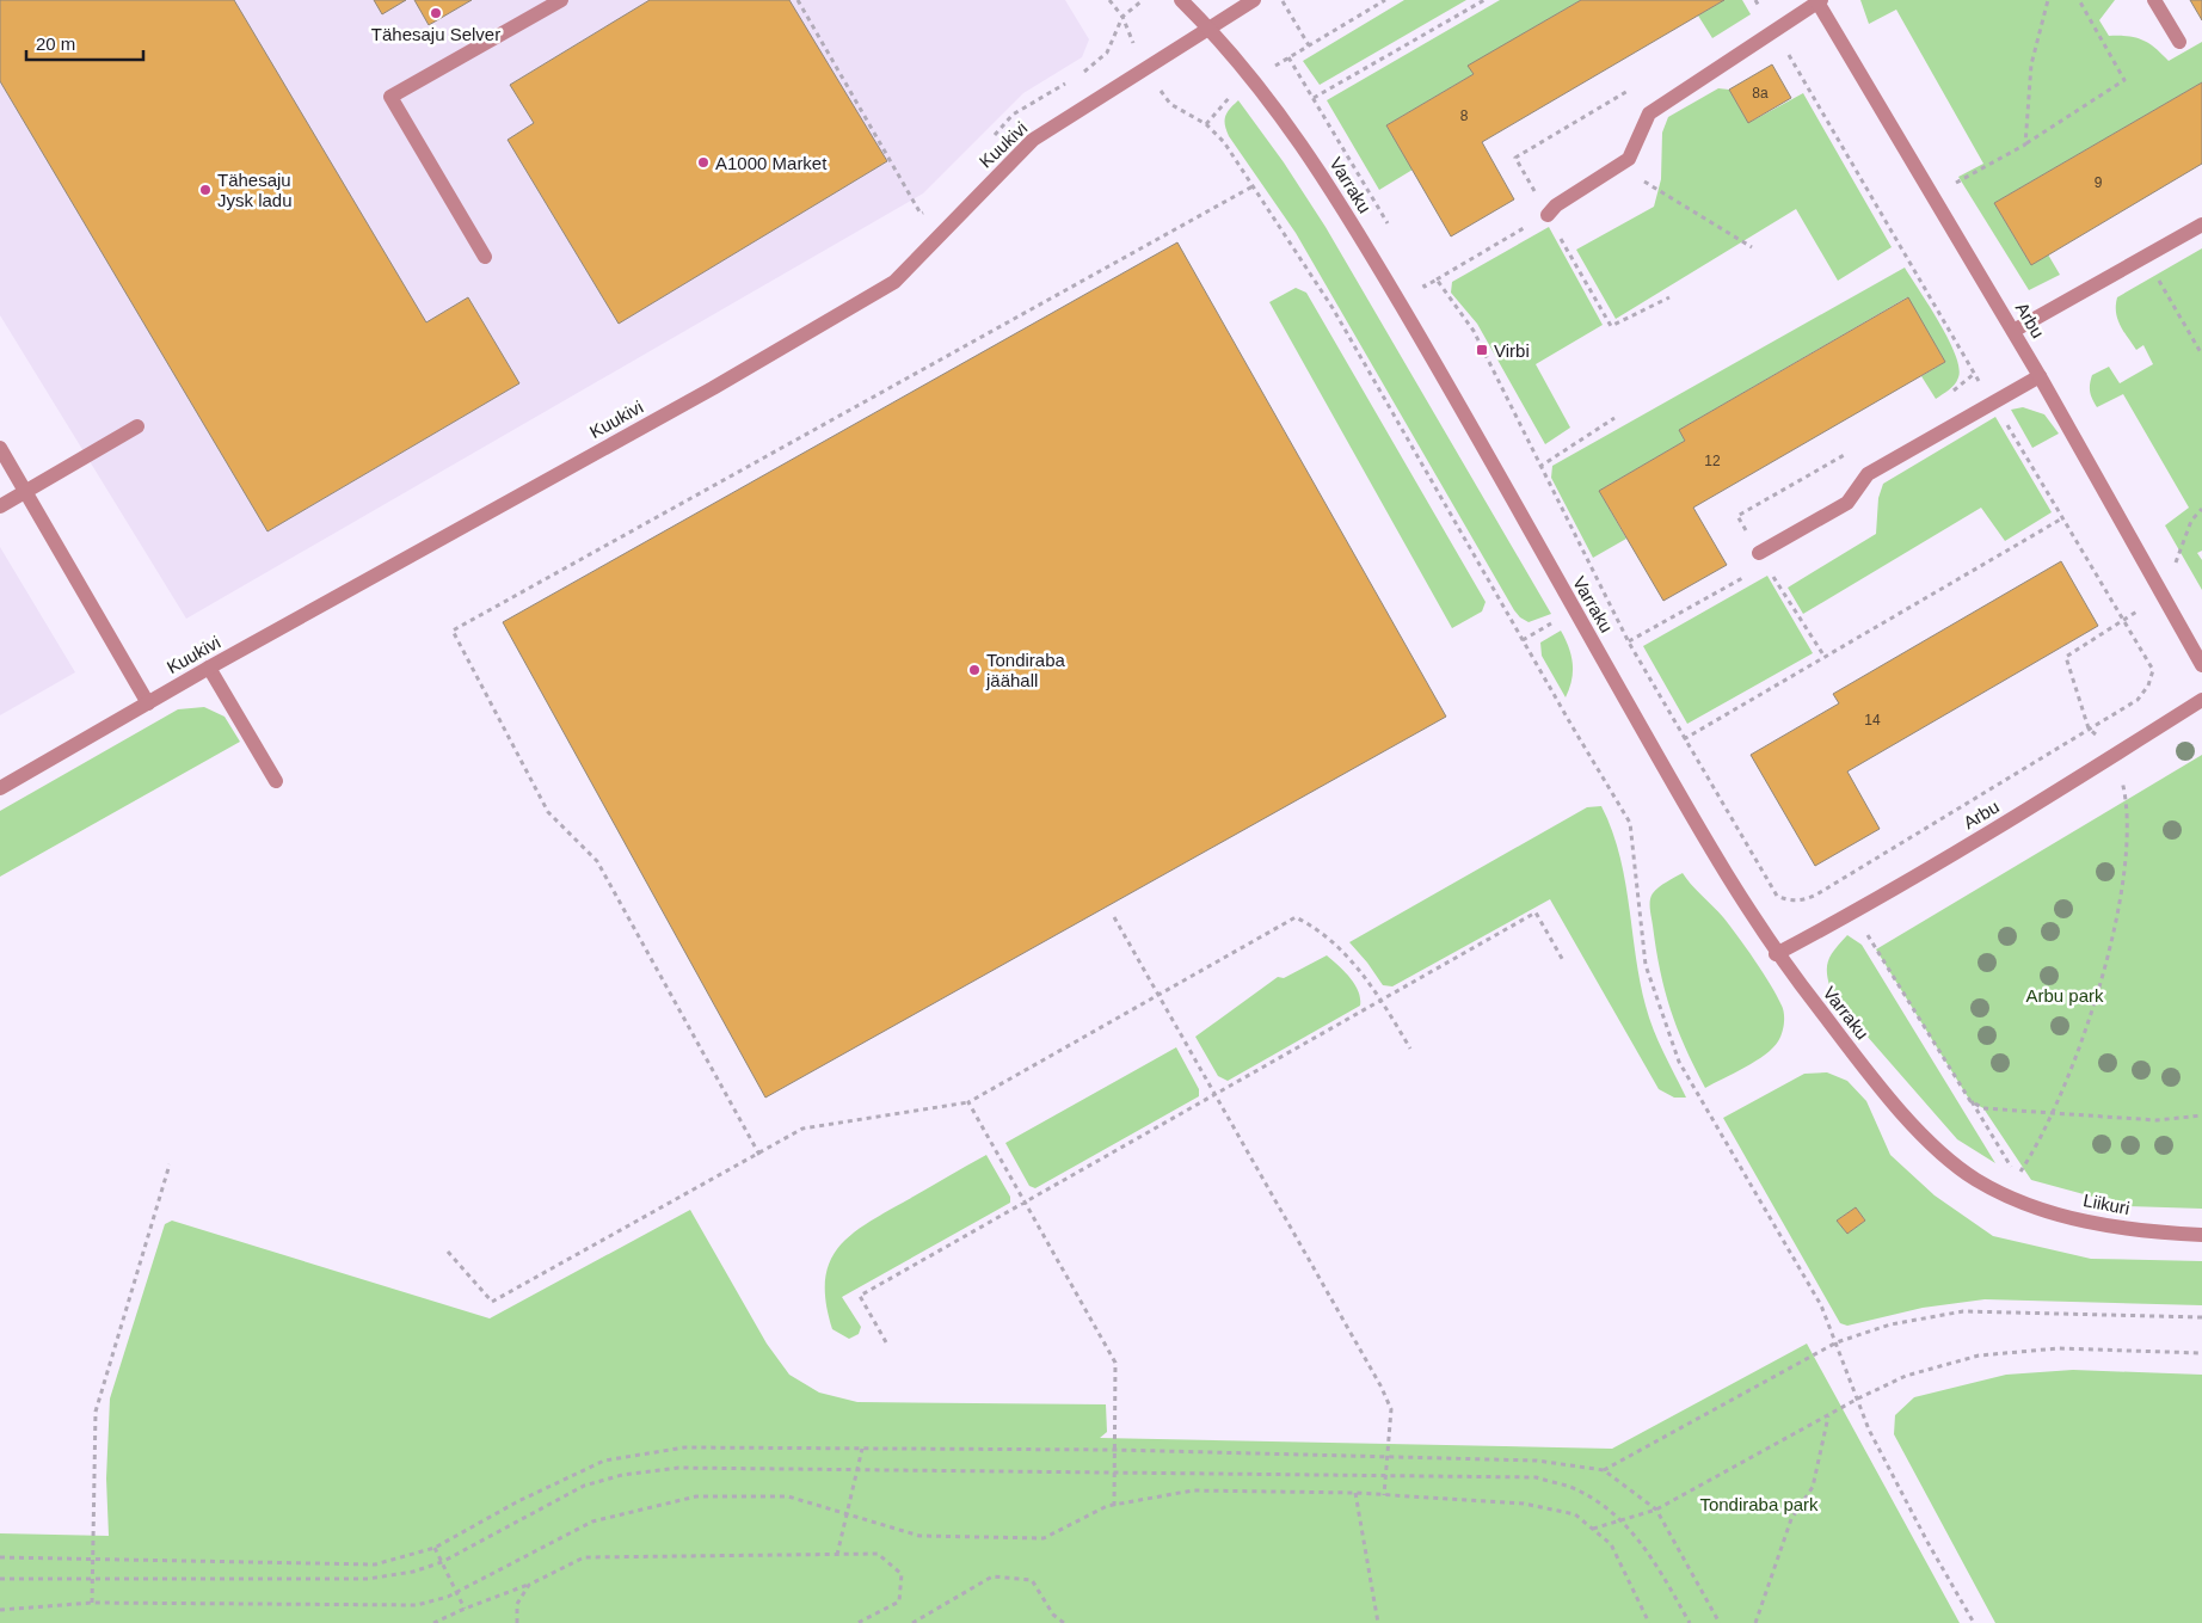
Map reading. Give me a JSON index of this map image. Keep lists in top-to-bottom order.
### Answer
{
  "streets": {
    "street": [
      "Kuukivi",
      "Varraku",
      "Arbu",
      "Liikuri"
    ]
  },
  "crossings": [
    ["Kuukivi", "Varraku"],
    ["Varraku", "Arbu"],
    ["Varraku", "Liikuri"]
  ],
  "parks": ["Arbu park", "Tondiraba park"],
  "places": {
    "other": [
      "Tähesaju Selver",
      "A1000 Market",
      "Tähesaju Jysk ladu",
      "Tondiraba jäähall"
    ],
    "transit": ["Virbi"]
  },
  "house_numbers": [
    "8a",
    "8",
    "9",
    "12",
    "14"
  ],
  "scale_bar": "20 m"
}
